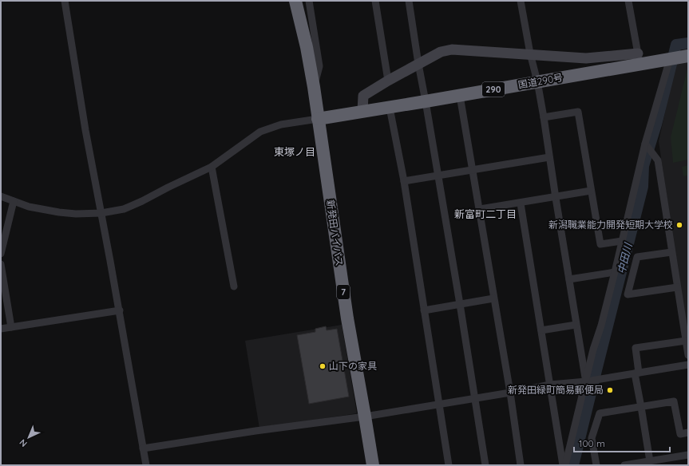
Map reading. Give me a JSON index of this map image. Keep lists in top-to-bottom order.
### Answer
{
  "streets": {
    "highway": [
      "国道290号",
      "290",
      "新発田バイパス",
      "7"
    ]
  },
  "crossings": [
    ["国道290号", "新発田バイパス"]
  ],
  "districts": ["東塚ノ目", "新富町二丁目"],
  "water": ["中田川"],
  "places": ["新潟職業能力開発短期大学校", "山下の家具", "新発田緑町簡易郵便局"],
  "scale_bar": "100 m",
  "north": "bottom left"
}
